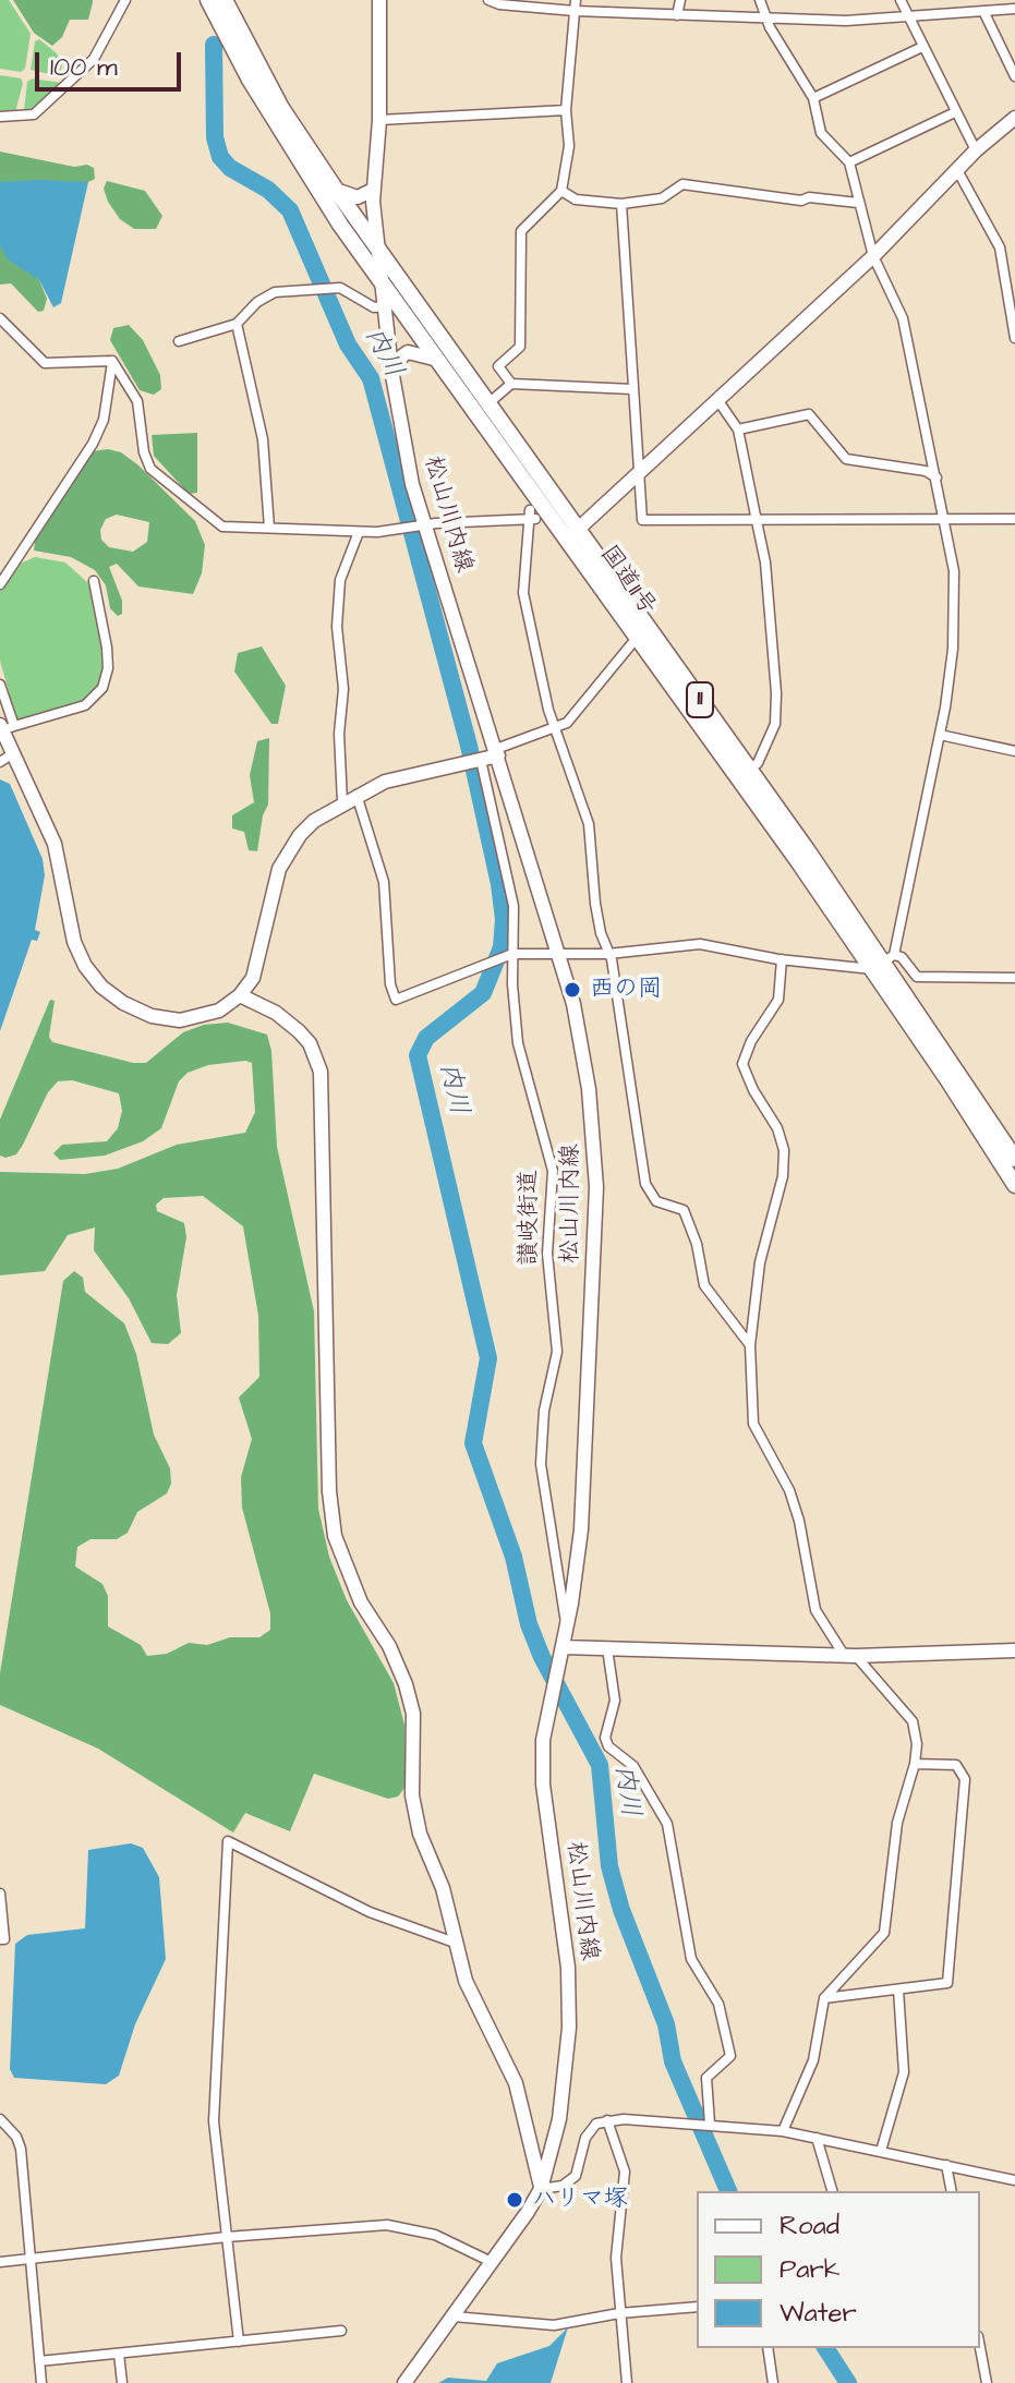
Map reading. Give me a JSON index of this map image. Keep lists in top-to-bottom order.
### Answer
{
  "streets": {
    "highway": ["国道11号", "11"],
    "street": ["松山川内線", "讃岐街道"]
  },
  "crossings": [
    ["松山川内線", "国道11号"],
    ["松山川内線", "讃岐街道"]
  ],
  "water": ["内川"],
  "places": ["西の岡", "ハリマ塚"],
  "legend": ["Road", "Park", "Water"],
  "scale_bar": "100 m"
}
